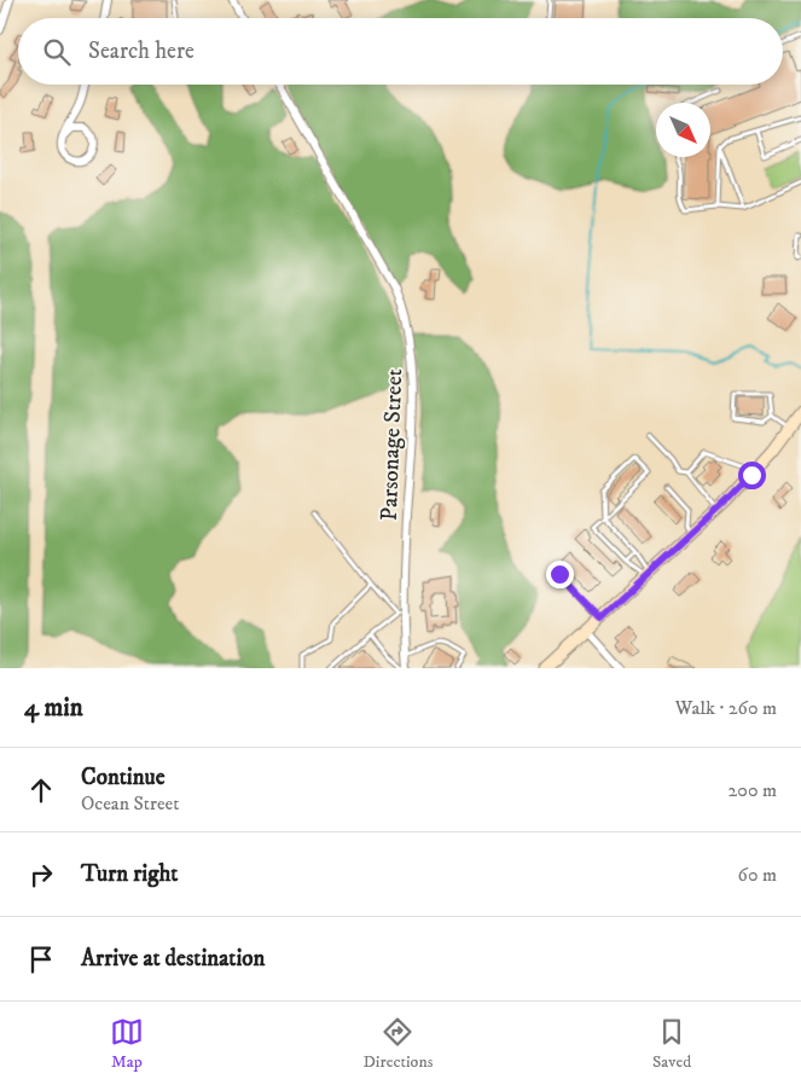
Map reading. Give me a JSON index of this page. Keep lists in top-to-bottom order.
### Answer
{
  "streets": {
    "street": ["Parsonage Street"]
  },
  "north": "bottom right",
  "page": {
    "search": "Search here",
    "heading": ["4 min", "Walk · 260 m"],
    "list": [
      ["Continue", "Ocean Street", "200 m"],
      ["Turn right", "60 m"],
      "Arrive at destination"
    ],
    "nav": ["Map", "Directions", "Saved"]
  }
}
